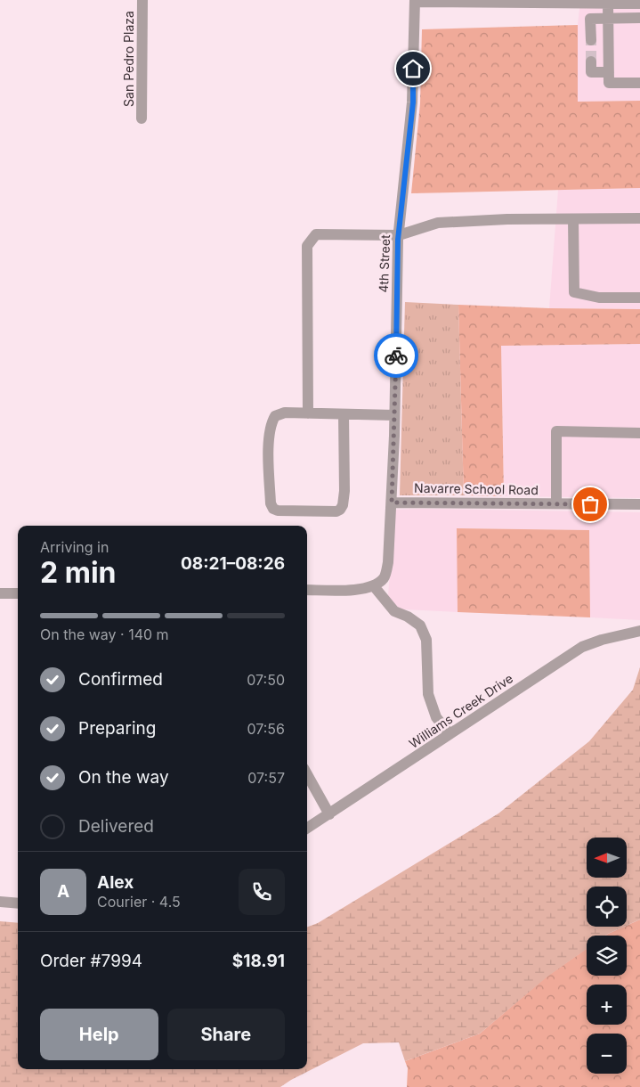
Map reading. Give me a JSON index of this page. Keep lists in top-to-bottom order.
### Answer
{
  "streets": {
    "street": [
      "San Pedro Plaza",
      "4th Street",
      "Navarre School Road",
      "Williams Creek Drive"
    ]
  },
  "crossings": [
    ["4th Street", "Navarre School Road"]
  ],
  "north": "left",
  "page": {
    "heading": ["2 min", "Arriving in", "08:21–08:26"],
    "panel": [
      "Alex",
      "Courier · 4.5",
      "Order #7994",
      "$18.91"
    ],
    "bar": "On the way · 140 m",
    "list": [
      ["Confirmed", "07:50"],
      ["Preparing", "07:56"],
      ["On the way", "07:57"],
      "Delivered"
    ],
    "map_buttons": ["+", "−"],
    "round": "A",
    "buttons": ["Help", "Share"]
  }
}
